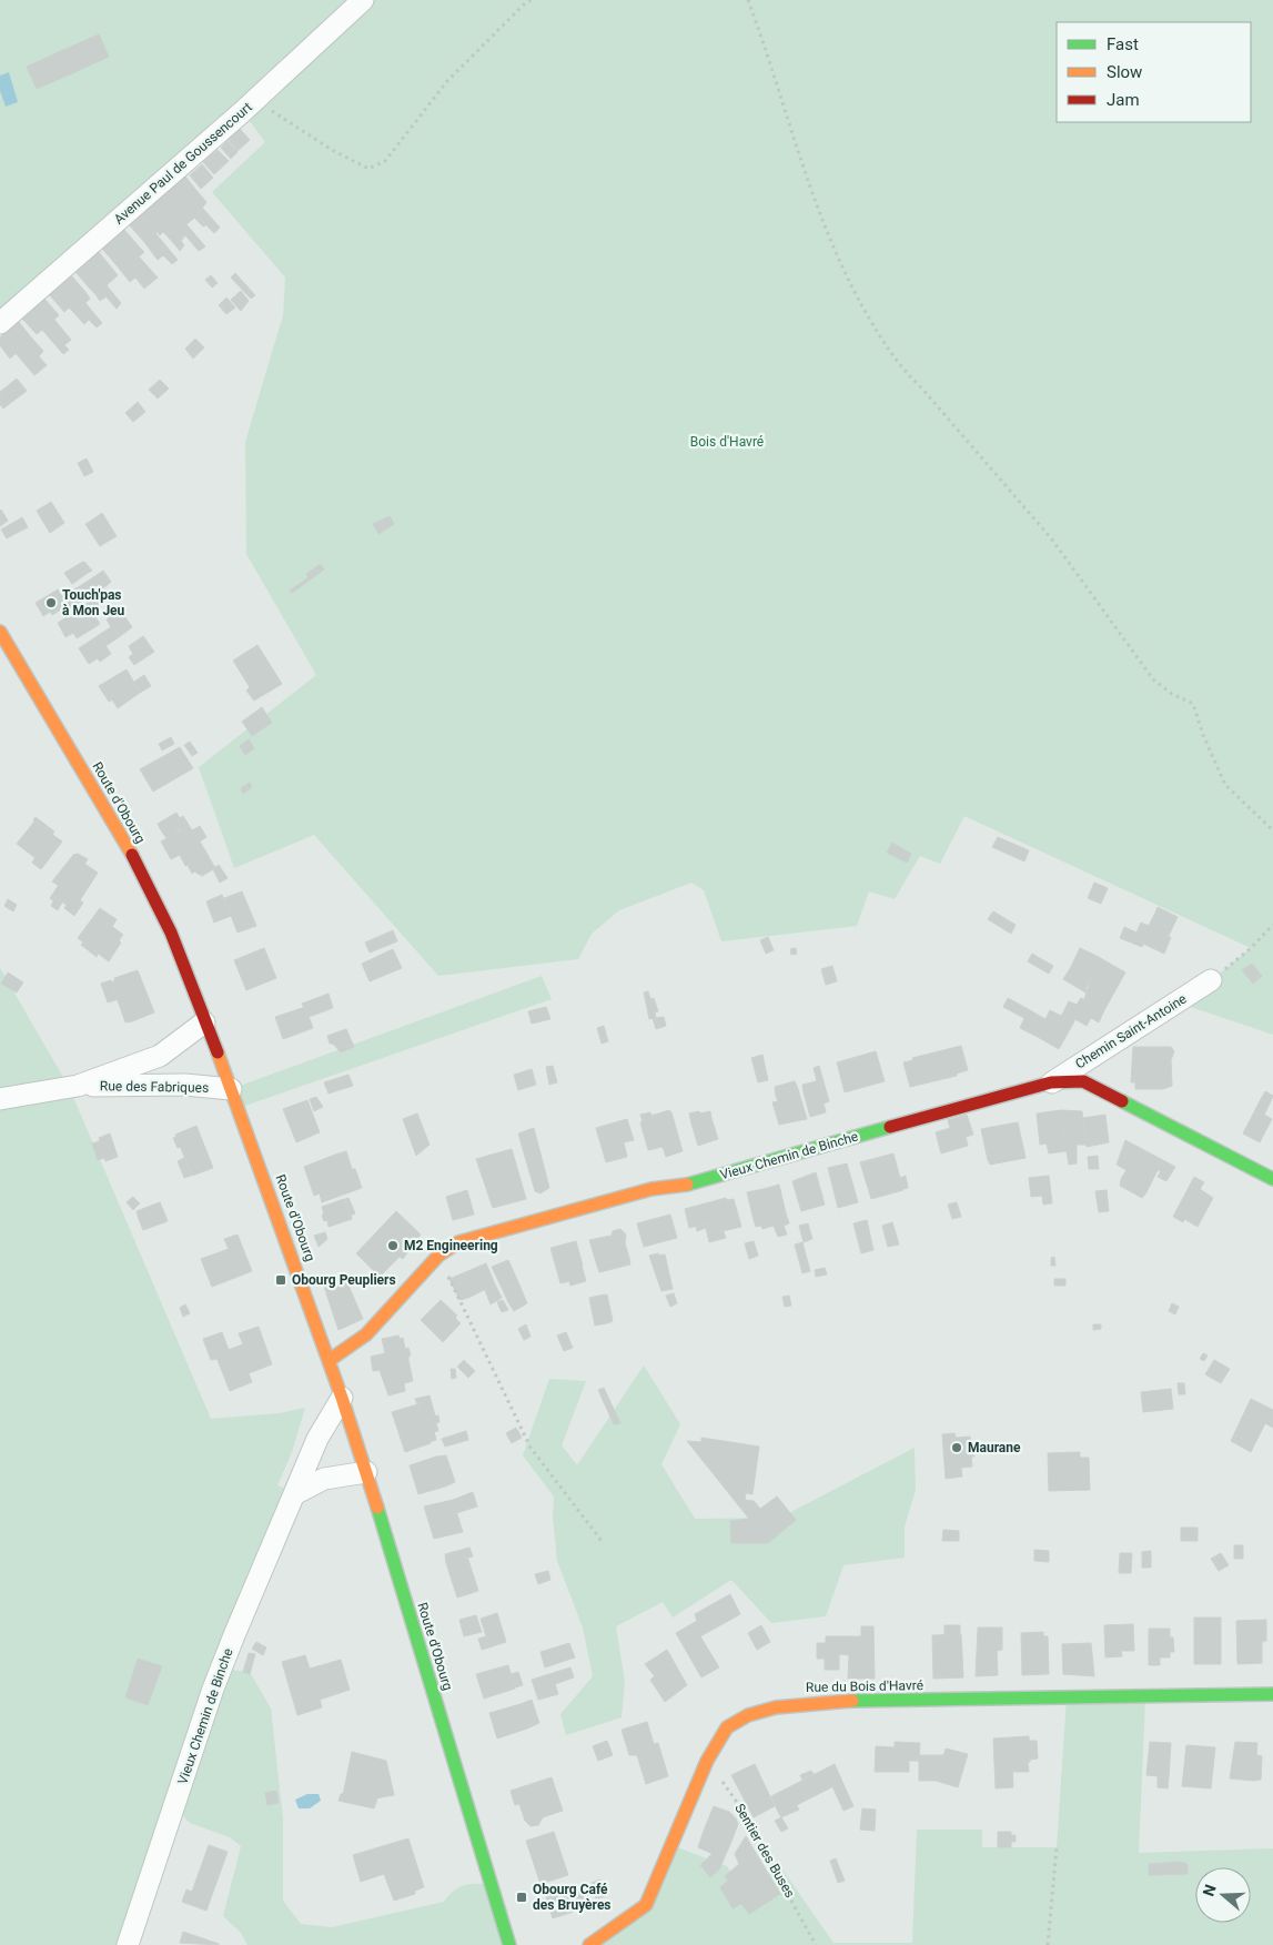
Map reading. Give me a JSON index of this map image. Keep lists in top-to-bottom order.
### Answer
{
  "streets": {
    "street": [
      "Avenue Paul de Goussencourt",
      "Route d'Obourg",
      "Chemin Saint-Antoine",
      "Rue des Fabriques",
      "Vieux Chemin de Binche",
      "Rue du Bois d'Havré"
    ],
    "path": ["Sentier des Buses"]
  },
  "crossings": [
    ["Route d'Obourg", "Rue des Fabriques"],
    ["Route d'Obourg", "Vieux Chemin de Binche"],
    ["Chemin Saint-Antoine", "Vieux Chemin de Binche"],
    ["Rue du Bois d'Havré", "Sentier des Buses"]
  ],
  "parks": ["Bois d'Havré"],
  "places": {
    "other": ["Touch'pas à Mon Jeu", "M2 Engineering", "Maurane"],
    "transit": ["Obourg Peupliers", "Obourg Café des Bruyères"]
  },
  "legend": ["Fast", "Slow", "Jam"],
  "north": "left"
}
